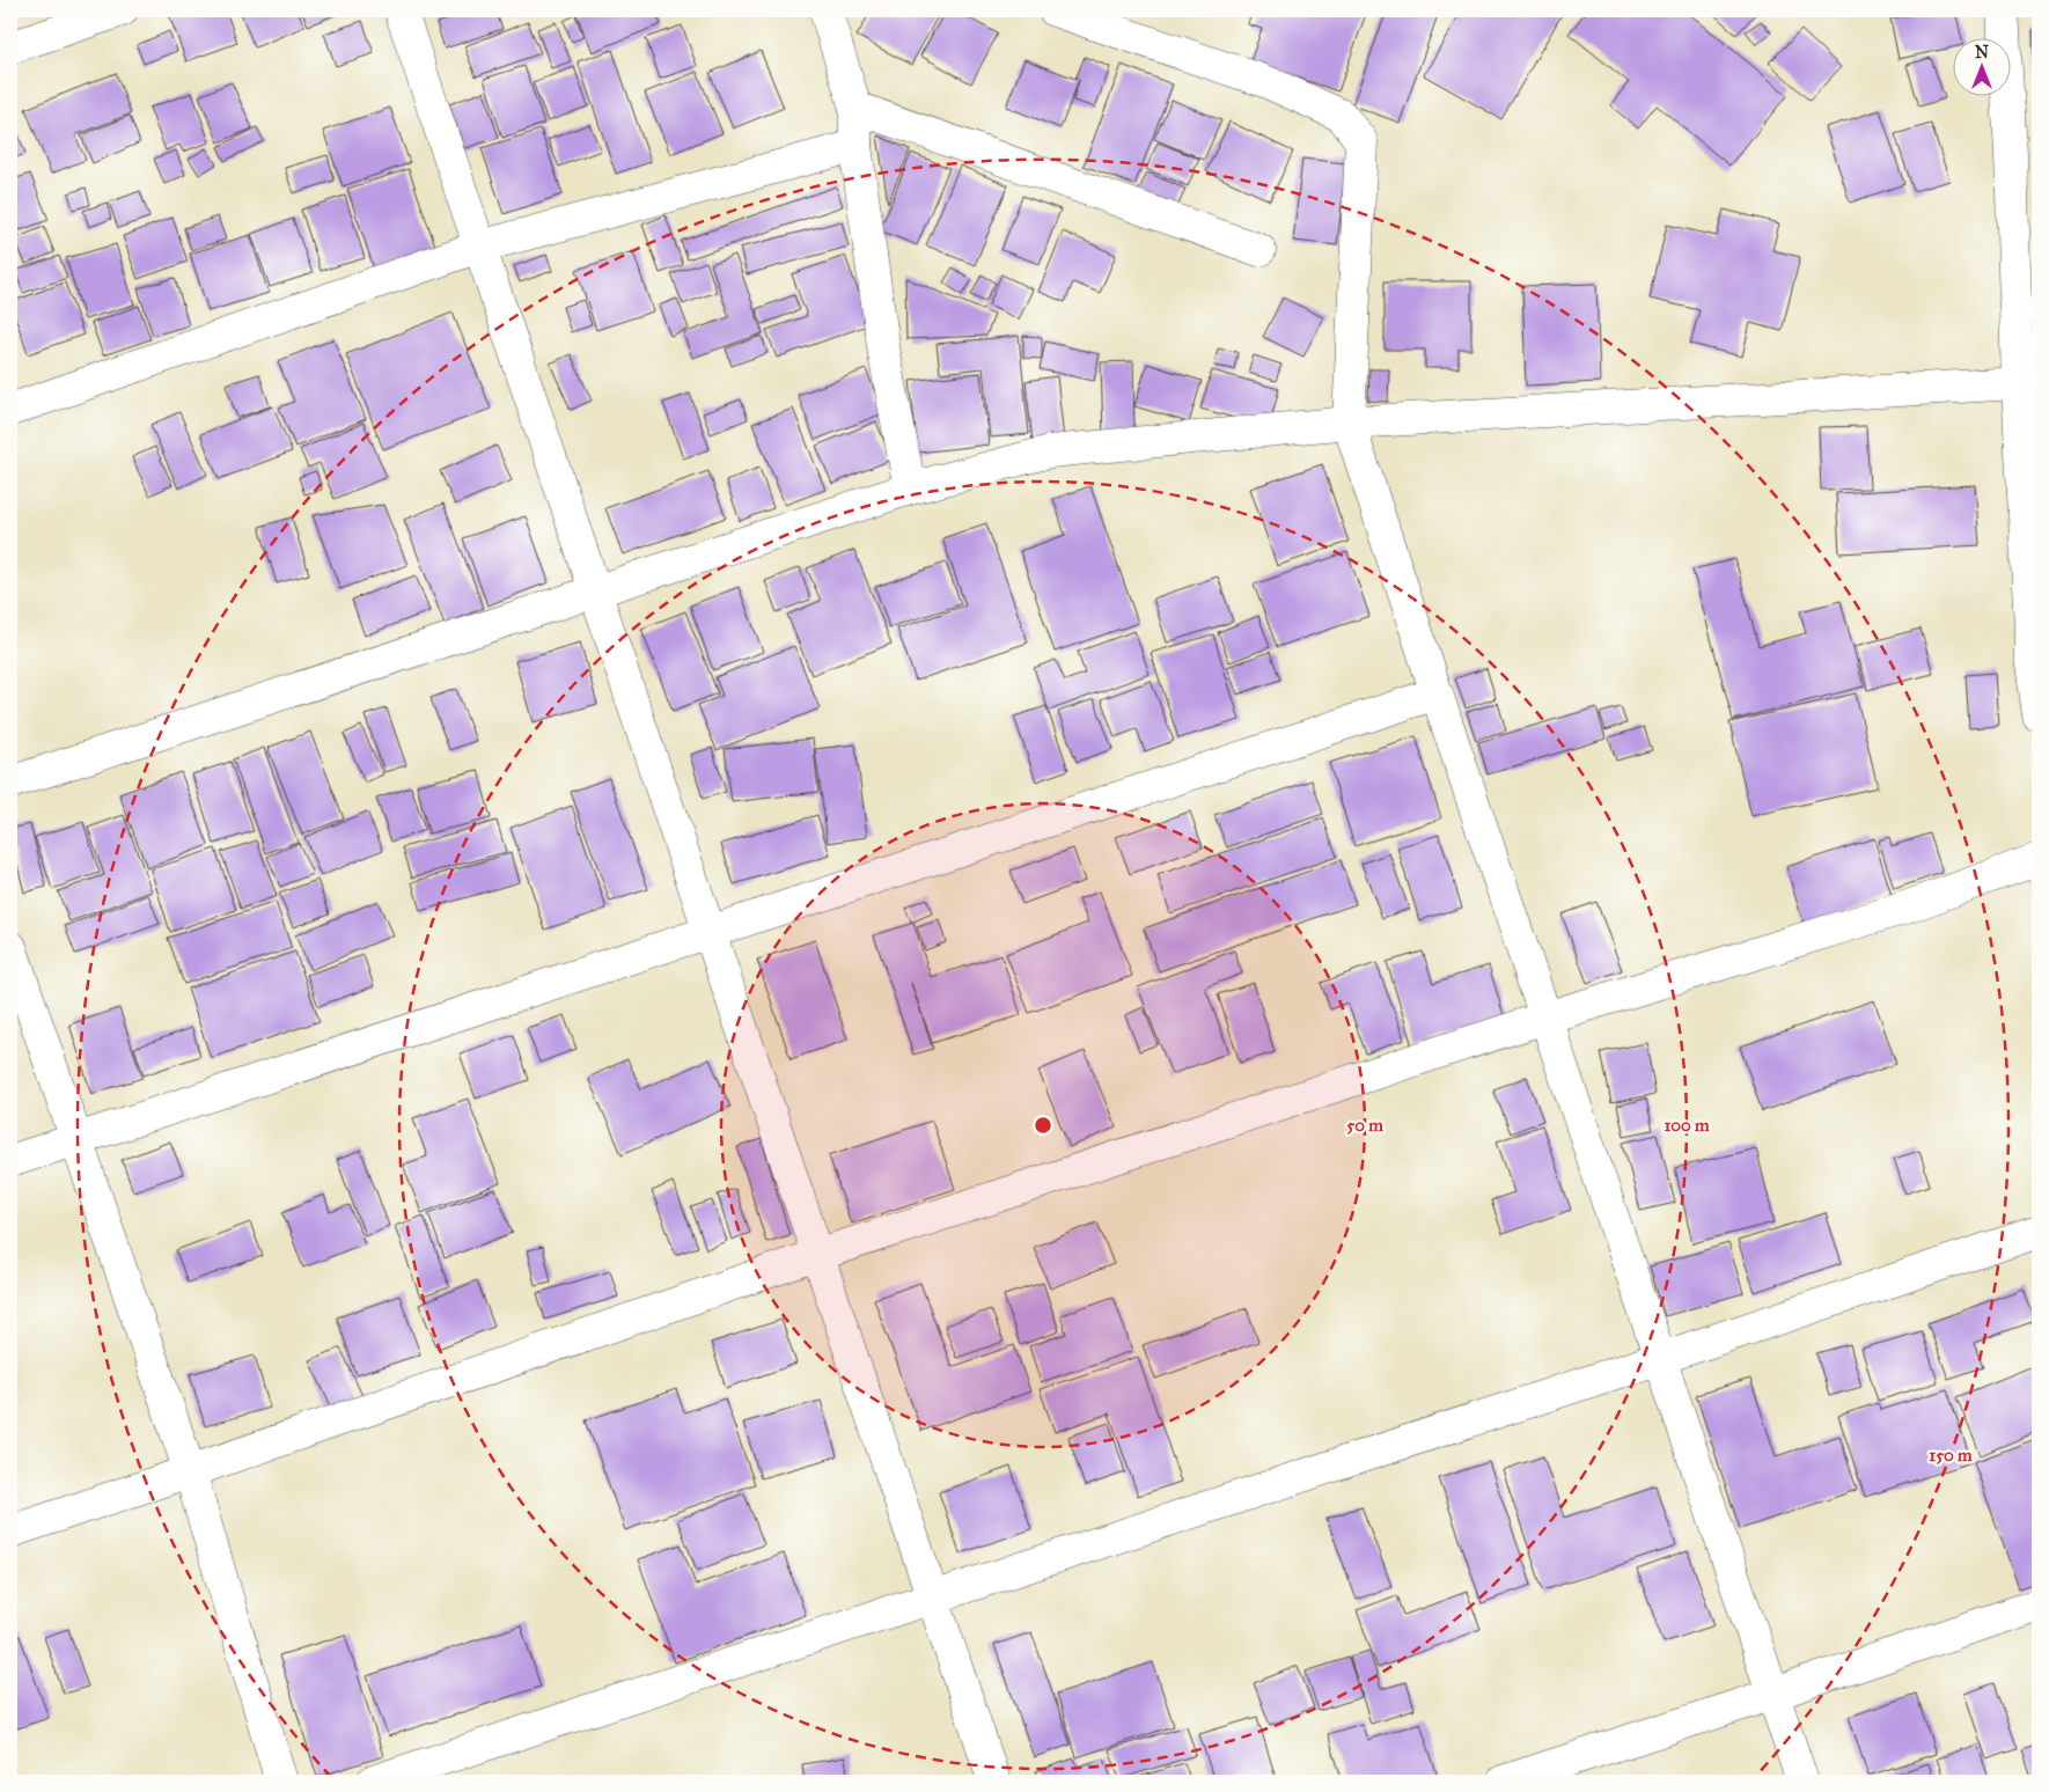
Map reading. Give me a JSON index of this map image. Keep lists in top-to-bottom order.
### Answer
{
  "north": "top",
  "rings": ["50 m", "100 m", "150 m"]
}
